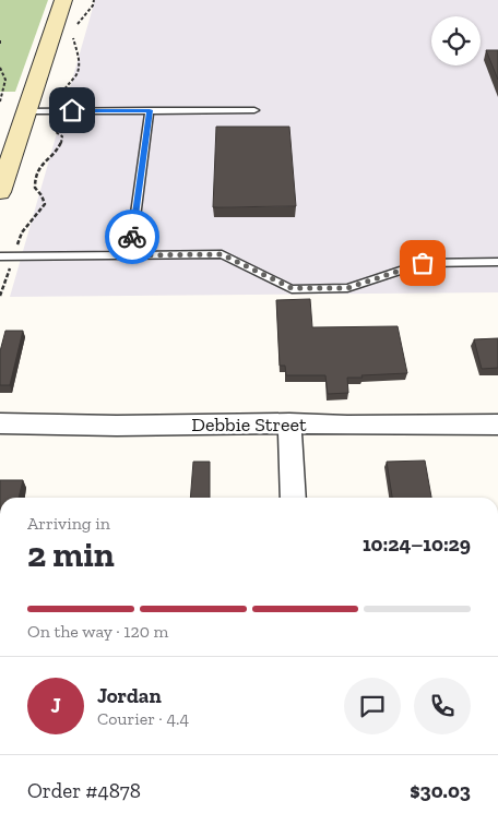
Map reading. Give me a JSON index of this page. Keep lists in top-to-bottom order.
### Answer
{
  "streets": {
    "street": ["Debbie Street"]
  },
  "page": {
    "heading": ["2 min", "Arriving in", "10:24–10:29"],
    "panel": [
      "Jordan",
      "Courier · 4.4",
      "Order #4878",
      "$30.03"
    ],
    "bar": "On the way · 120 m",
    "round": "J"
  }
}
